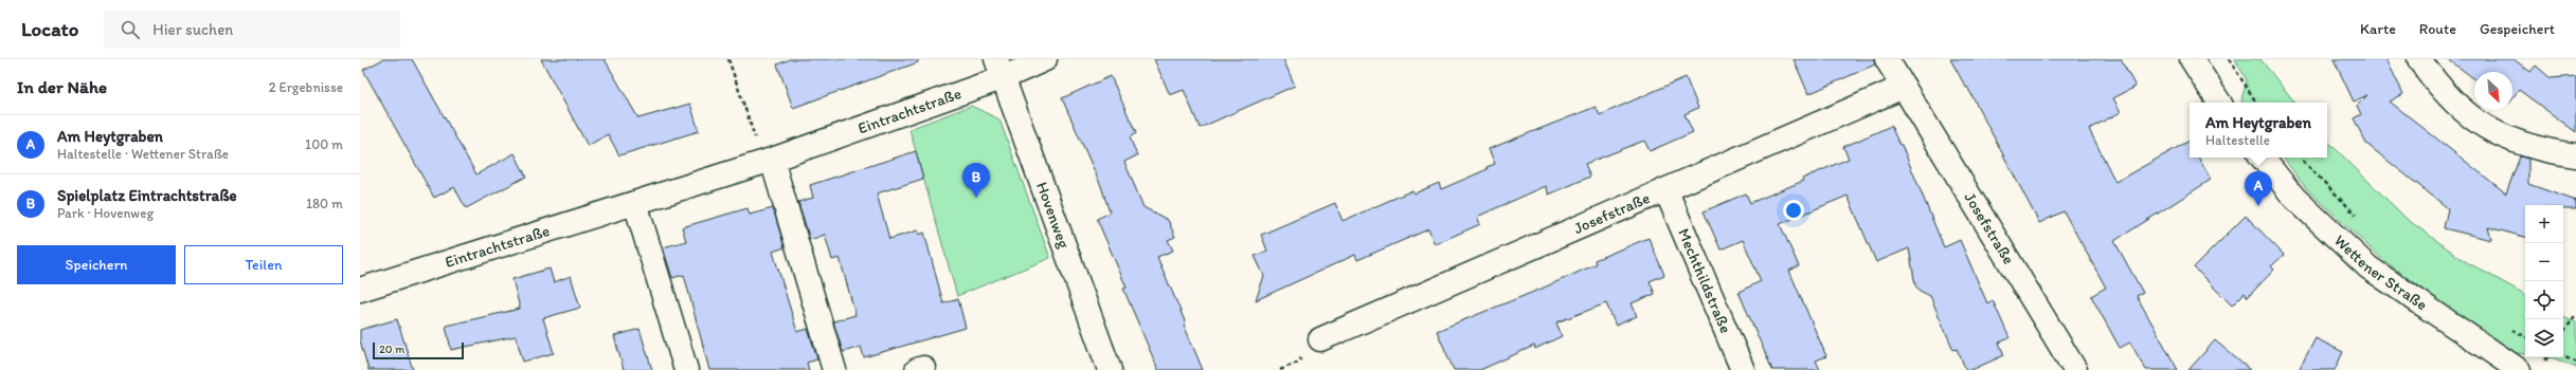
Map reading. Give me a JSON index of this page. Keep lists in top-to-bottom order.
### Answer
{
  "streets": {
    "street": [
      "Eintrachtstraße",
      "Hovenweg",
      "Josefstraße",
      "Wettener Straße",
      "Mechthildstraße"
    ]
  },
  "crossings": [
    ["Eintrachtstraße", "Hovenweg"],
    ["Josefstraße", "Mechthildstraße"]
  ],
  "scale_bar": "20 m",
  "north": "bottom right",
  "page": {
    "header": "Locato",
    "search": "Hier suchen",
    "nav": ["Karte", "Route", "Gespeichert"],
    "heading": ["In der Nähe", "2 Ergebnisse"],
    "popup": ["Am Heytgraben", "Haltestelle"],
    "list": [
      {
        "mark": "A",
        "name": "Am Heytgraben",
        "note": "Haltestelle · Wettener Straße",
        "value": "100 m"
      },
      {
        "mark": "B",
        "name": "Spielplatz Eintrachtstraße",
        "note": "Park · Hovenweg",
        "value": "180 m"
      }
    ],
    "pins": ["B", "A"],
    "map_buttons": ["+", "−"],
    "buttons": ["Speichern", "Teilen"],
    "scale": "20 m"
  }
}
